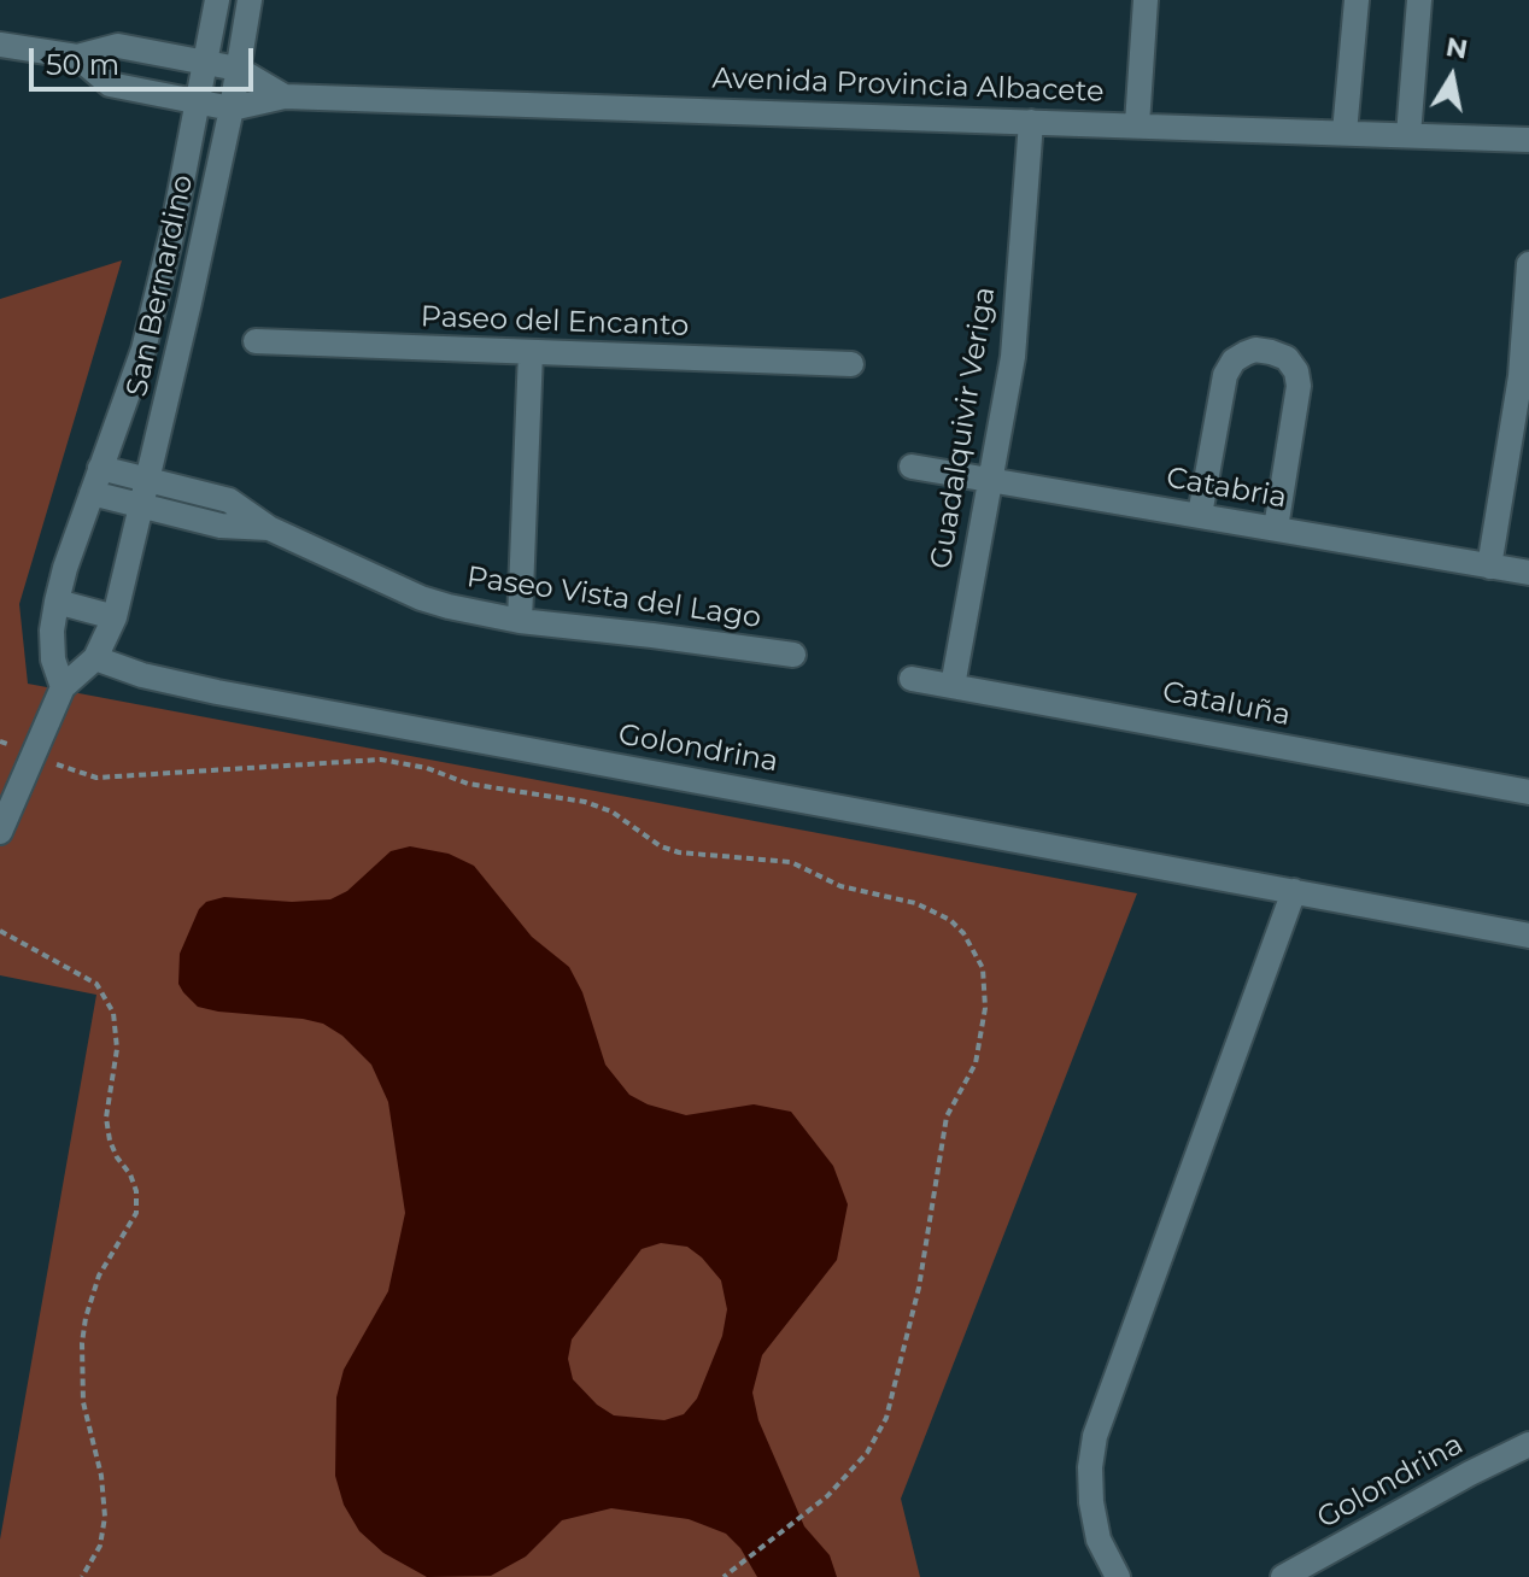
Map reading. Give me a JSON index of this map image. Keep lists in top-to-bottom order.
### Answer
{
  "streets": {
    "street": [
      "Avenida Provincia Albacete",
      "San Bernardino",
      "Paseo del Encanto",
      "Guadalquivir Veriga",
      "Catabria",
      "Paseo Vista del Lago",
      "Cataluña",
      "Golondrina"
    ]
  },
  "crossings": [
    ["Avenida Provincia Albacete", "San Bernardino"],
    ["Avenida Provincia Albacete", "Guadalquivir Veriga"],
    ["San Bernardino", "Paseo Vista del Lago"],
    ["San Bernardino", "Golondrina"],
    ["Guadalquivir Veriga", "Catabria"],
    ["Guadalquivir Veriga", "Cataluña"]
  ],
  "scale_bar": "50 m",
  "north": "top"
}
